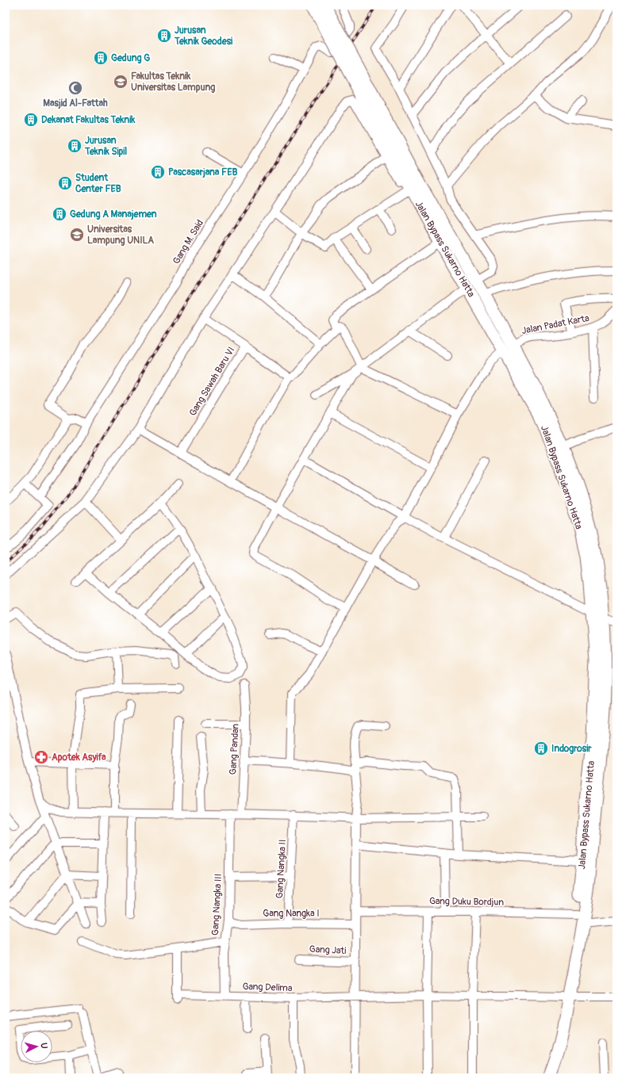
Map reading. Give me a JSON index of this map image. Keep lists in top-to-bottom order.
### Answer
{
  "streets": {
    "highway": ["Jalan Bypass Sukarno Hatta"],
    "street": [
      "Gang M. Said",
      "Jalan Padat Karta",
      "Gang Sawah Baru VI",
      "Gang Pandan",
      "Gang Nangka II",
      "Gang Duku Bordjun",
      "Gang Nangka III",
      "Gang Nangka I",
      "Gang Jati",
      "Gang Delima"
    ]
  },
  "crossings": [
    ["Jalan Bypass Sukarno Hatta", "Jalan Padat Karta"],
    ["Jalan Bypass Sukarno Hatta", "Gang Duku Bordjun"],
    ["Jalan Bypass Sukarno Hatta", "Gang Delima"],
    ["Gang Nangka II", "Gang Nangka I"],
    ["Gang Nangka III", "Gang Nangka I"],
    ["Gang Nangka III", "Gang Delima"]
  ],
  "places": {
    "building": [
      "Jurusan Teknik Geodesi",
      "Gedung G",
      "Dekanat Fakultas Teknik",
      "Jurusan Teknik Sipil",
      "Pascasarjana FEB",
      "Student Center FEB",
      "Gedung A Manajemen",
      "Indogrosir"
    ],
    "school or university": ["Fakultas Teknik Universitas Lampung", "Universitas Lampung UNILA"],
    "mosque": ["Masjid Al-Fattah"],
    "pharmacy": ["Apotek Asyifa"]
  },
  "north": "right"
}
